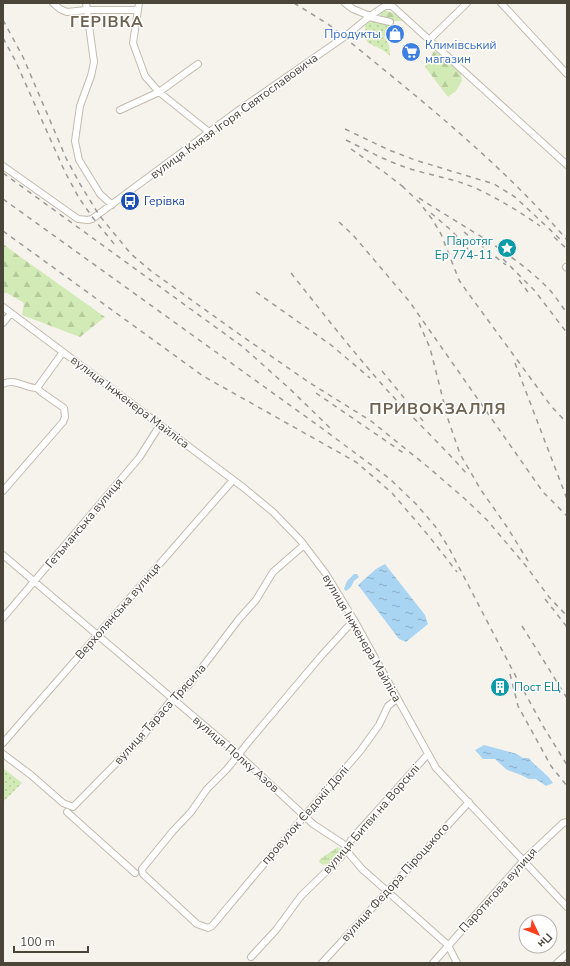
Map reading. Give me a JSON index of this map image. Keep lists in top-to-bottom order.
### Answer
{
  "streets": {
    "street": [
      "вулиця Князя Ігоря Святославовича",
      "вулиця Інженера Майліса",
      "Гетьманська вулиця",
      "Верхолянська вулиця",
      "вулиця Тараса Трясила",
      "вулиця Полку Азов",
      "провулок Євдокії Долі",
      "вулиця Битви на Ворсклі",
      "вулиця Федора Піроцького",
      "Паротягова вулиця"
    ]
  },
  "crossings": [
    ["вулиця Інженера Майліса", "Гетьманська вулиця"],
    ["вулиця Інженера Майліса", "Верхолянська вулиця"],
    ["вулиця Інженера Майліса", "вулиця Тараса Трясила"],
    ["вулиця Інженера Майліса", "провулок Євдокії Долі"],
    ["вулиця Інженера Майліса", "вулиця Битви на Ворсклі"],
    ["вулиця Інженера Майліса", "вулиця Федора Піроцького"],
    ["вулиця Інженера Майліса", "Паротягова вулиця"],
    ["Гетьманська вулиця", "вулиця Полку Азов"],
    ["Верхолянська вулиця", "вулиця Полку Азов"],
    ["вулиця Тараса Трясила", "вулиця Полку Азов"],
    ["вулиця Полку Азов", "провулок Євдокії Долі"],
    ["вулиця Полку Азов", "вулиця Битви на Ворсклі"],
    ["вулиця Полку Азов", "вулиця Федора Піроцького"],
    ["вулиця Полку Азов", "Паротягова вулиця"]
  ],
  "districts": ["ГЕРІВКА", "ПРИВОКЗАЛЛЯ"],
  "places": {
    "shop": ["Продукты"],
    "supermarket": ["Климівський магазин"],
    "bus stop": ["Герівка"],
    "place": ["Паротяг Ер 774-11"],
    "building": ["Пост ЕЦ"]
  },
  "scale_bar": "100 m",
  "north": "bottom right"
}
